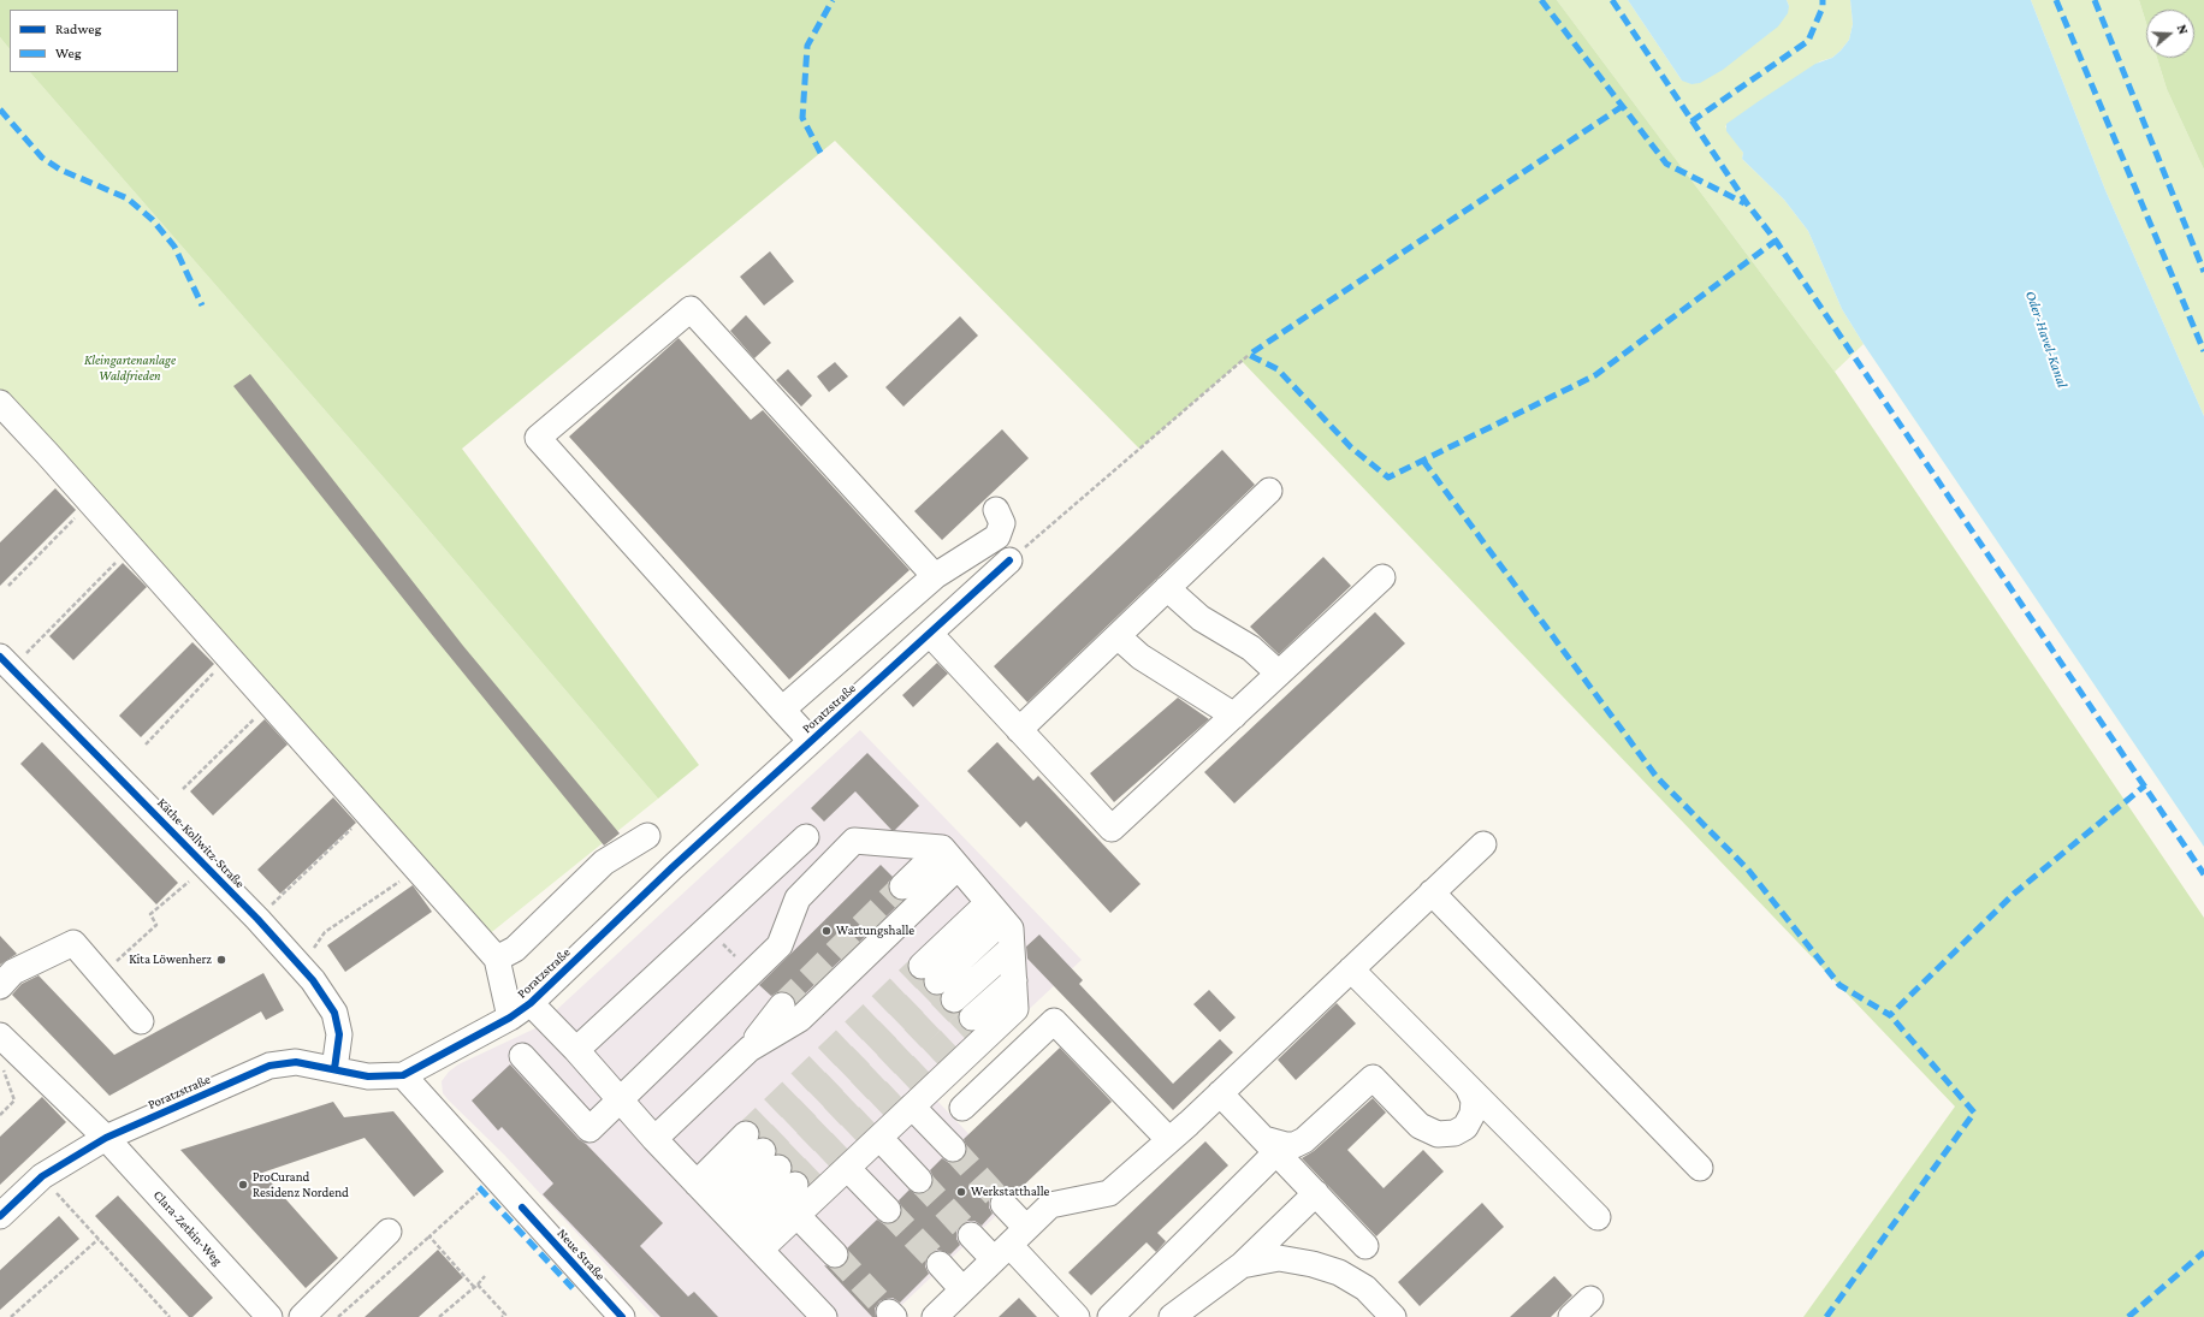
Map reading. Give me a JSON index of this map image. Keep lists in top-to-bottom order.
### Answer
{
  "streets": {
    "street": [
      "Poratzstraße",
      "Käthe-Kollwitz-Straße",
      "Clara-Zetkin-Weg",
      "Neue Straße"
    ]
  },
  "crossings": [
    ["Poratzstraße", "Käthe-Kollwitz-Straße"],
    ["Poratzstraße", "Clara-Zetkin-Weg"],
    ["Poratzstraße", "Neue Straße"]
  ],
  "water": ["Oder-Havel-Kanal"],
  "parks": ["Kleingartenanlage Waldfrieden"],
  "places": [
    "Wartungshalle",
    "Kita Löwenherz",
    "ProCurand Residenz Nordend",
    "Werkstatthalle"
  ],
  "legend": ["Radweg", "Weg"],
  "north": "right"
}
